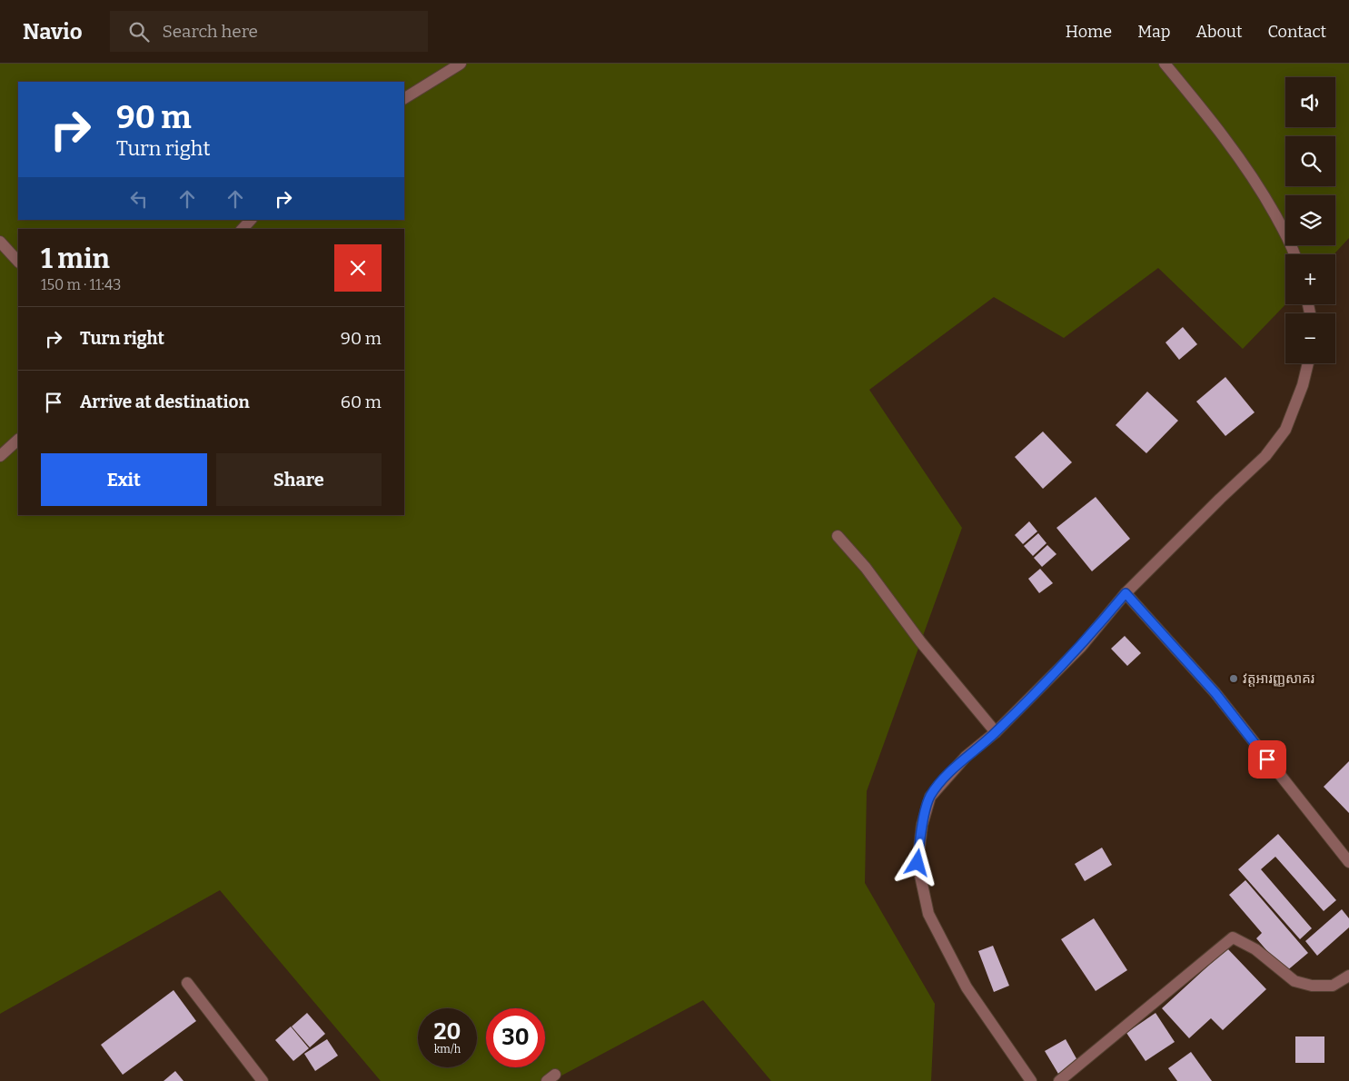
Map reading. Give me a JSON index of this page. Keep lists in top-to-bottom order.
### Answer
{
  "places": ["វត្តអារញ្ញសាគរ"],
  "page": {
    "header": "Navio",
    "search": "Search here",
    "nav": [
      "Home",
      "Map",
      "About",
      "Contact"
    ],
    "map_buttons": ["+", "−"],
    "turn": ["90 m", "Turn right"],
    "heading": ["1 min", "150 m · 11:43"],
    "list": [
      {
        "name": "Turn right",
        "value": "90 m"
      },
      {
        "name": "Arrive at destination",
        "value": "60 m"
      }
    ],
    "buttons": ["Exit", "Share"],
    "speed": "20 km/h",
    "limit": "30"
  }
}
